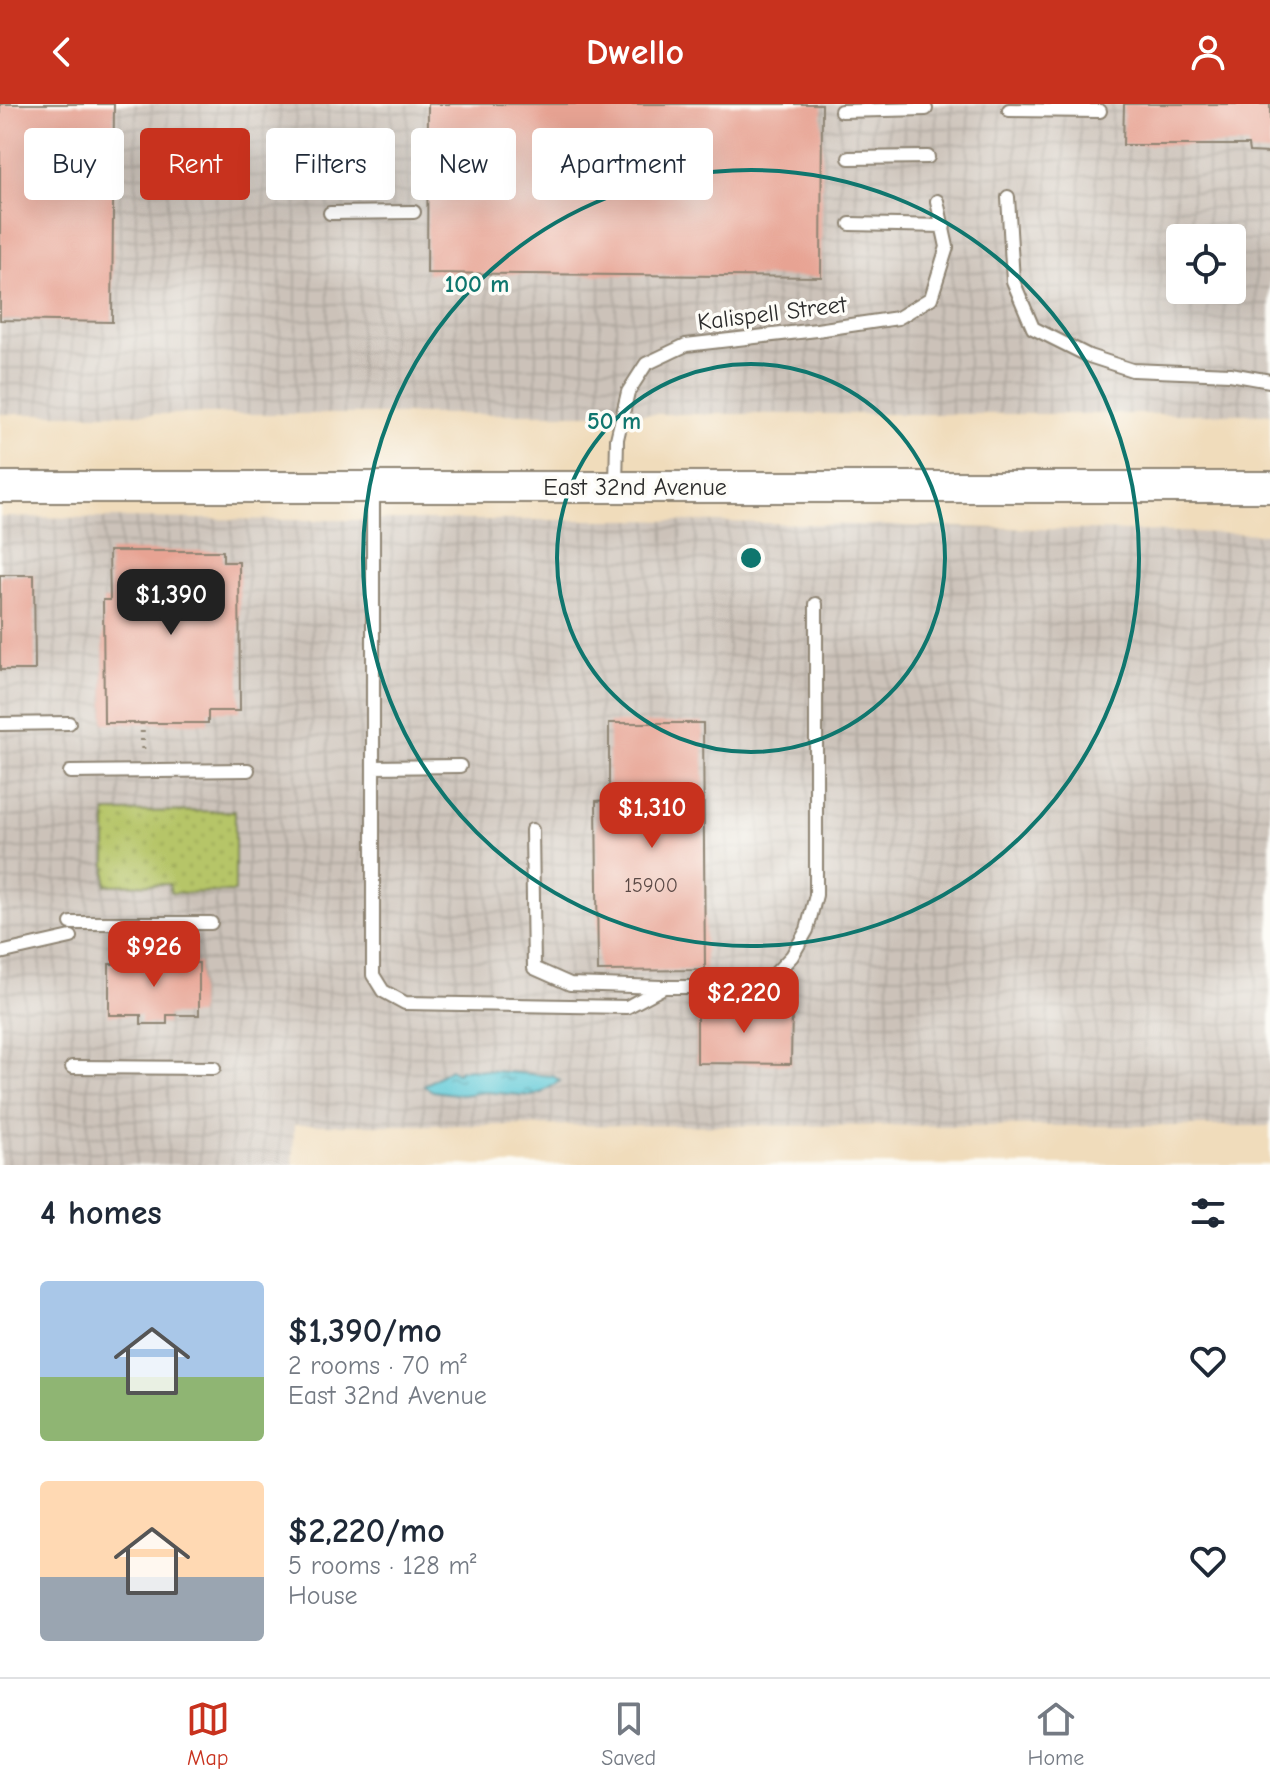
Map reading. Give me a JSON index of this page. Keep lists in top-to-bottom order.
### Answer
{
  "streets": {
    "street": ["East 32nd Avenue"],
    "lane": ["Kalispell Street"]
  },
  "crossings": [
    ["Kalispell Street", "East 32nd Avenue"]
  ],
  "house_numbers": ["15900"],
  "page": {
    "header": "Dwello",
    "chip": [
      "Buy",
      "Rent",
      "Filters",
      "New",
      "Apartment"
    ],
    "price": [
      "$1,390",
      "$1,310",
      "$926",
      "$2,220"
    ],
    "heading": "4 homes",
    "list": [
      {
        "name": "$1,390/mo",
        "note": "2 rooms · 70 m² · East 32nd Avenue"
      },
      {
        "name": "$2,220/mo",
        "note": "5 rooms · 128 m² · House"
      }
    ],
    "tabs": ["Map", "Saved", "Home"]
  },
  "rings": ["100 m", "50 m"]
}
